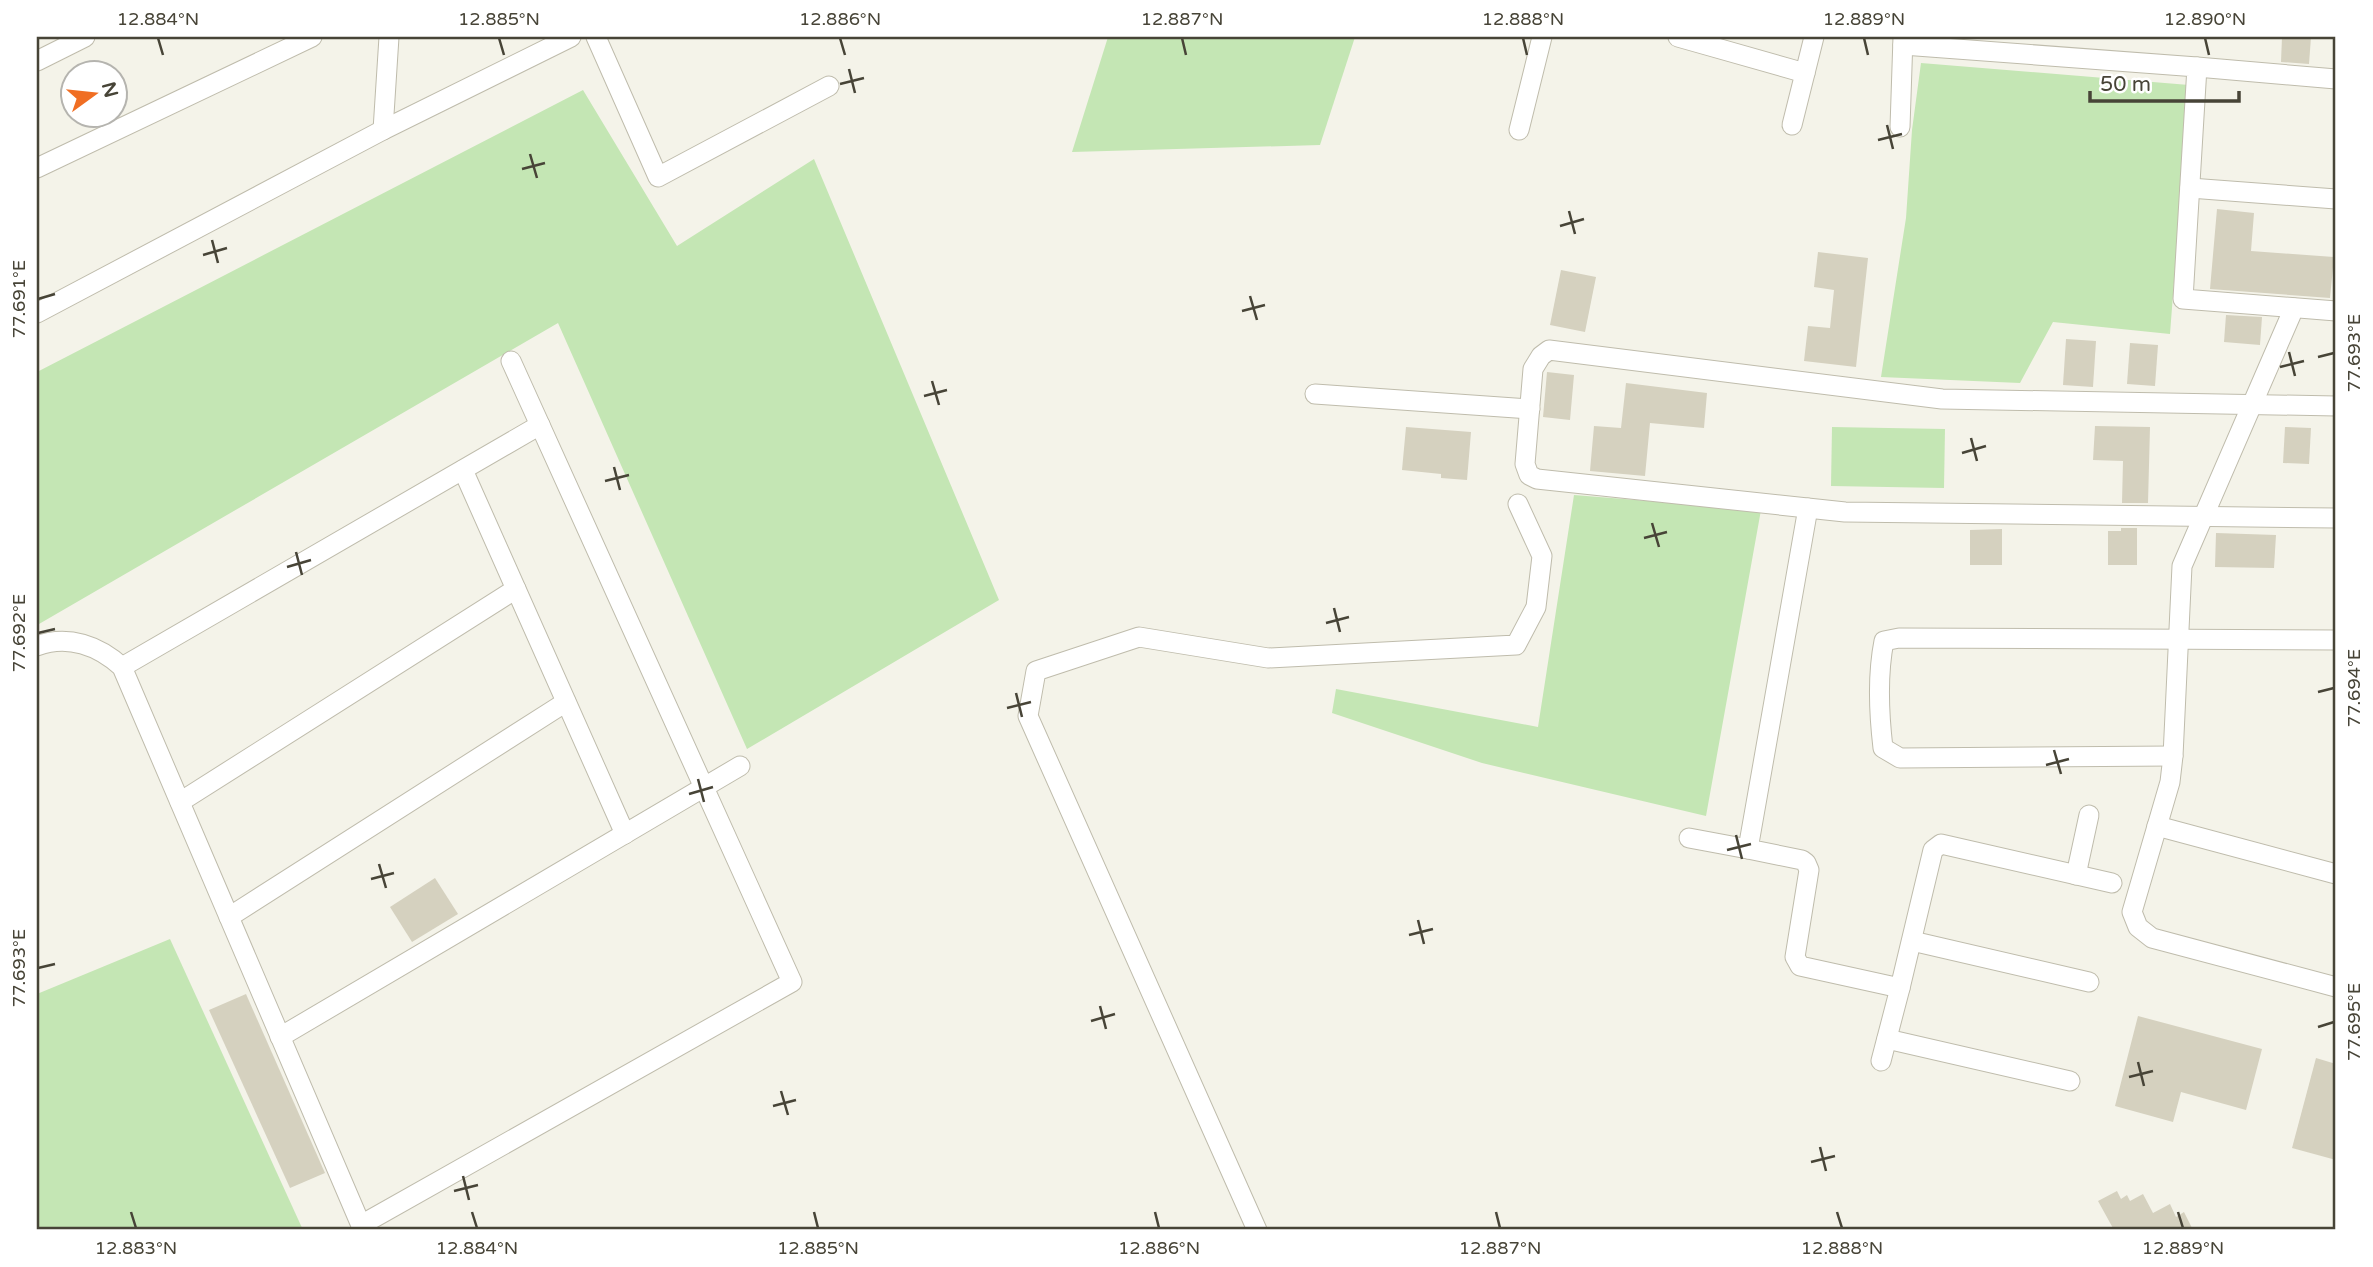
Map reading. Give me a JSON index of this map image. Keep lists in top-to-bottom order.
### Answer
{
  "scale_bar": "50 m",
  "north": "right",
  "coordinates": [
    "12.884°N",
    "12.885°N",
    "12.886°N",
    "12.887°N",
    "12.888°N",
    "12.889°N",
    "12.890°N",
    "77.691°E",
    "77.693°E",
    "77.692°E",
    "77.694°E",
    "77.695°E",
    "12.883°N"
  ]
}
